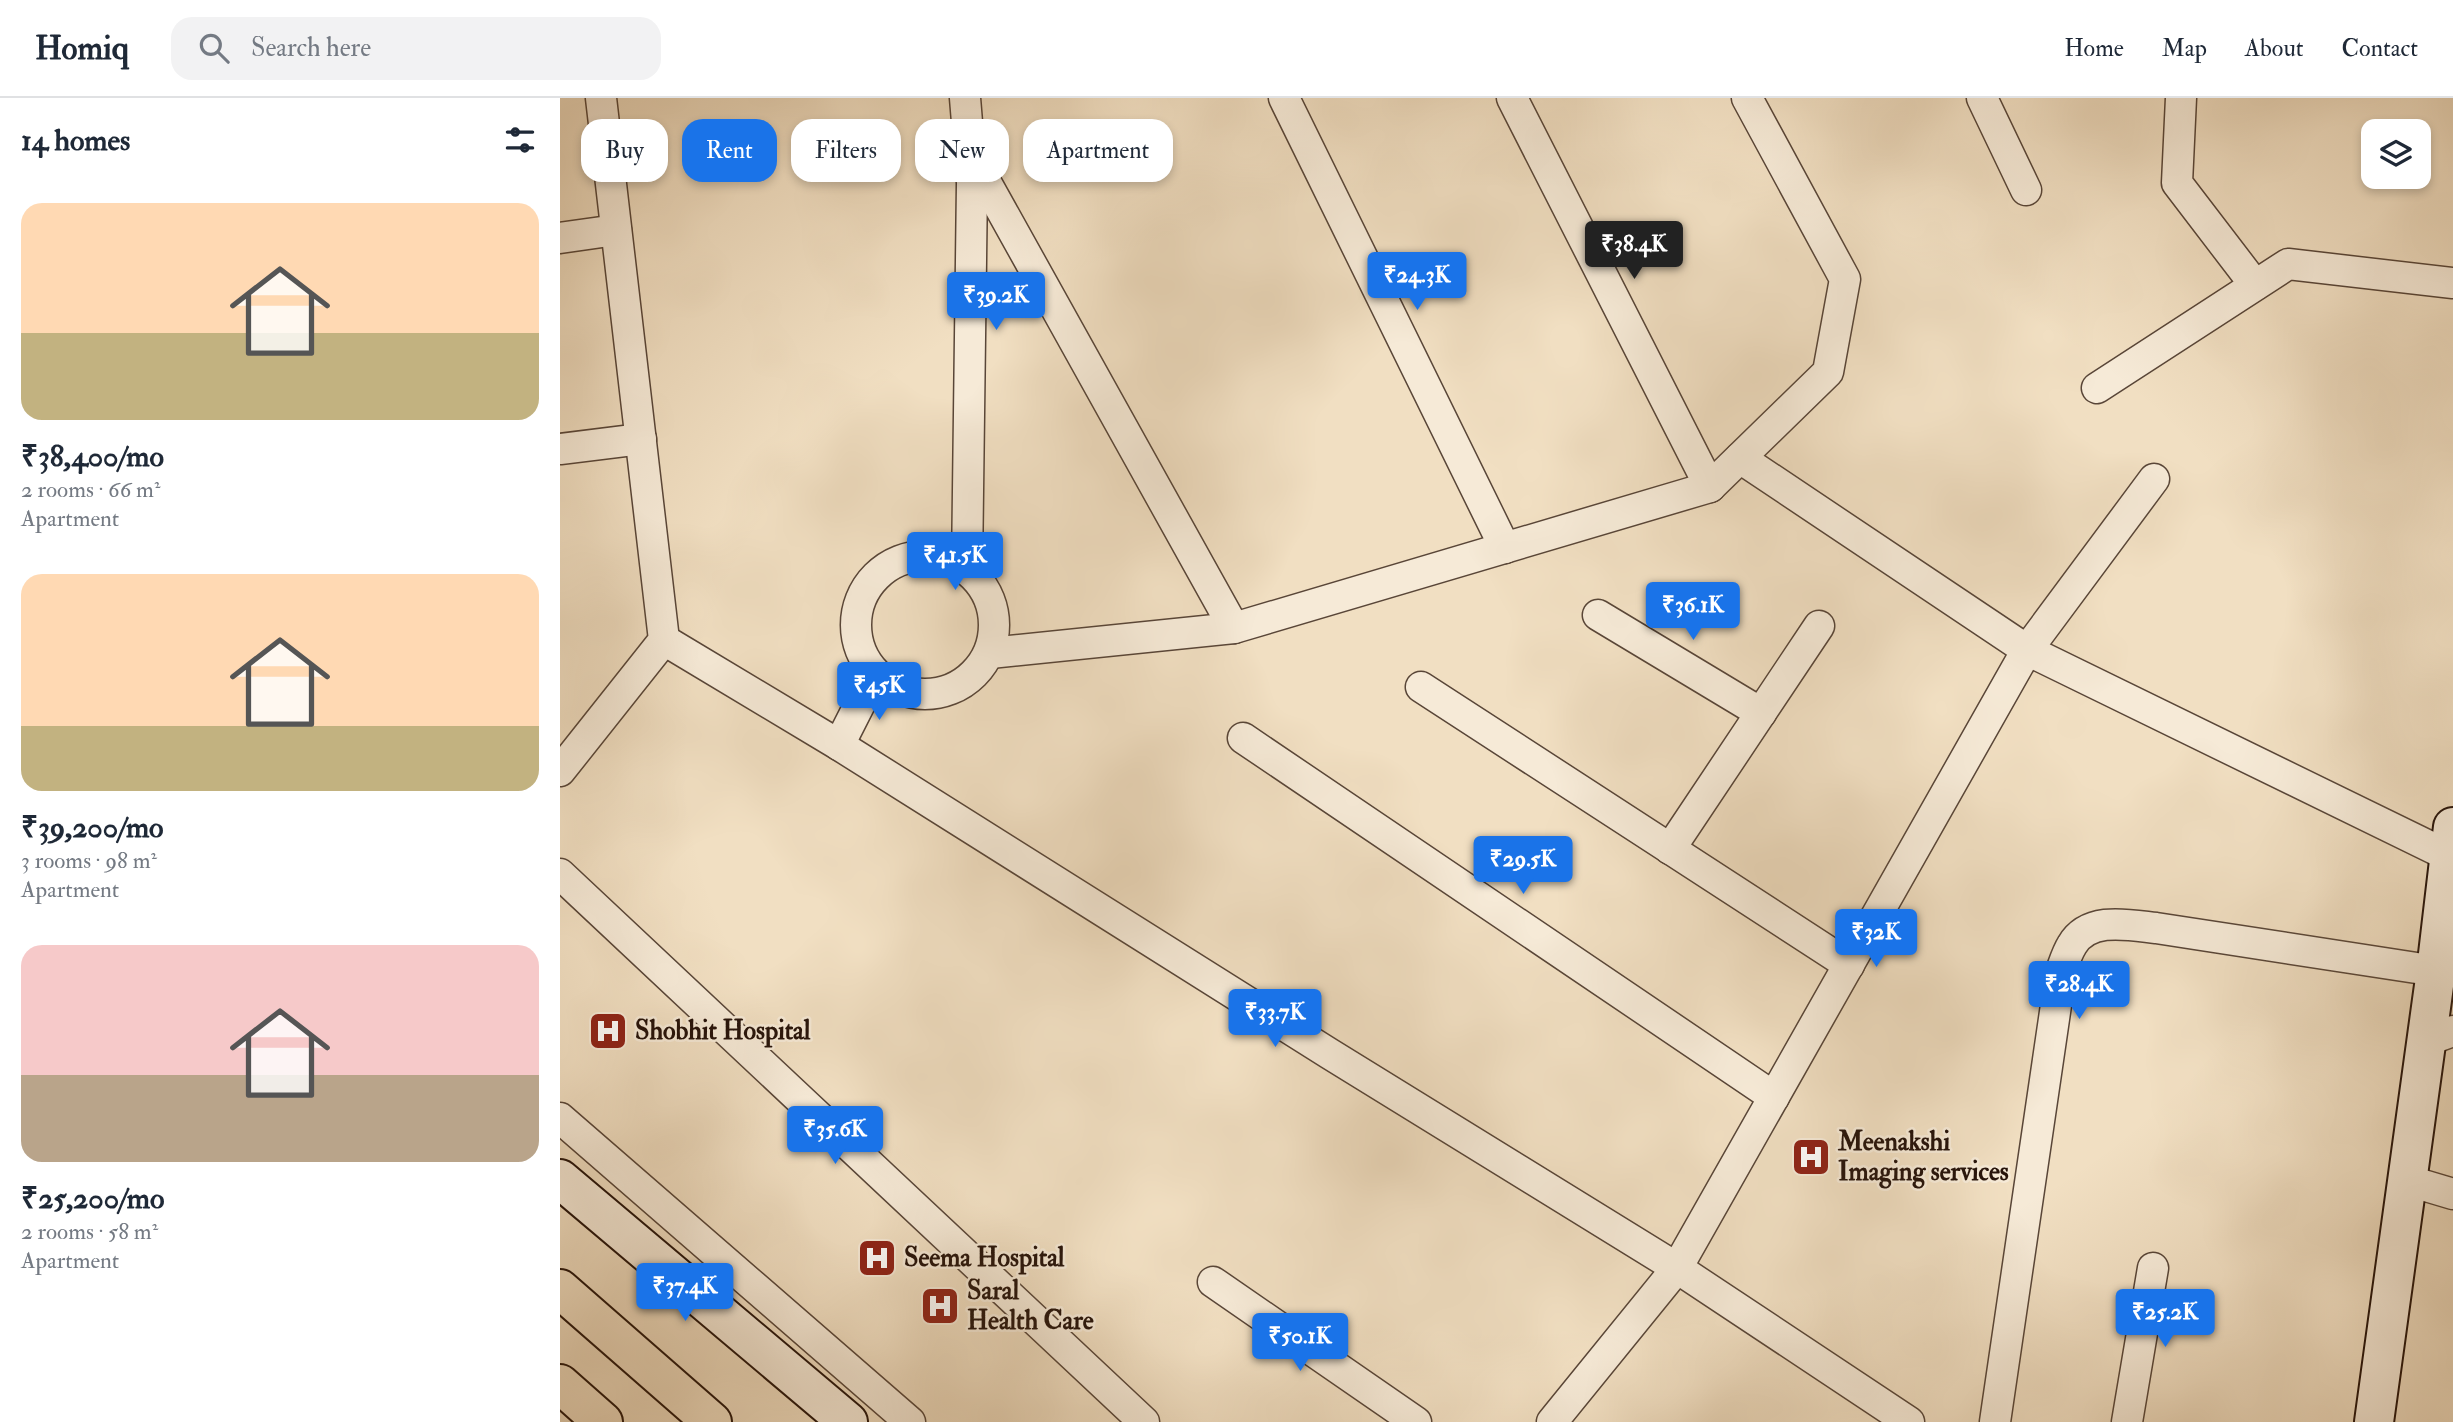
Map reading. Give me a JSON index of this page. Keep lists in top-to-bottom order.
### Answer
{
  "places": {
    "hospital": [
      "Shobhit Hospital",
      "Meenakshi Imaging services",
      "Seema Hospital",
      "Saral Health Care"
    ]
  },
  "page": {
    "header": "Homiq",
    "search": "Search here",
    "nav": [
      "Home",
      "Map",
      "About",
      "Contact"
    ],
    "heading": "14 homes",
    "chip": [
      "Buy",
      "Rent",
      "Filters",
      "New",
      "Apartment"
    ],
    "list": [
      {
        "name": "₹38,400/mo",
        "note": "2 rooms · 66 m² · Apartment"
      },
      {
        "name": "₹39,200/mo",
        "note": "3 rooms · 98 m² · Apartment"
      },
      {
        "name": "₹25,200/mo",
        "note": "2 rooms · 58 m² · Apartment"
      }
    ],
    "price": [
      "₹38.4K",
      "₹24.3K",
      "₹39.2K",
      "₹41.5K",
      "₹36.1K",
      "₹45K",
      "₹29.5K",
      "₹32K",
      "₹28.4K",
      "₹33.7K",
      "₹35.6K",
      "₹37.4K",
      "₹25.2K",
      "₹50.1K"
    ]
  }
}
